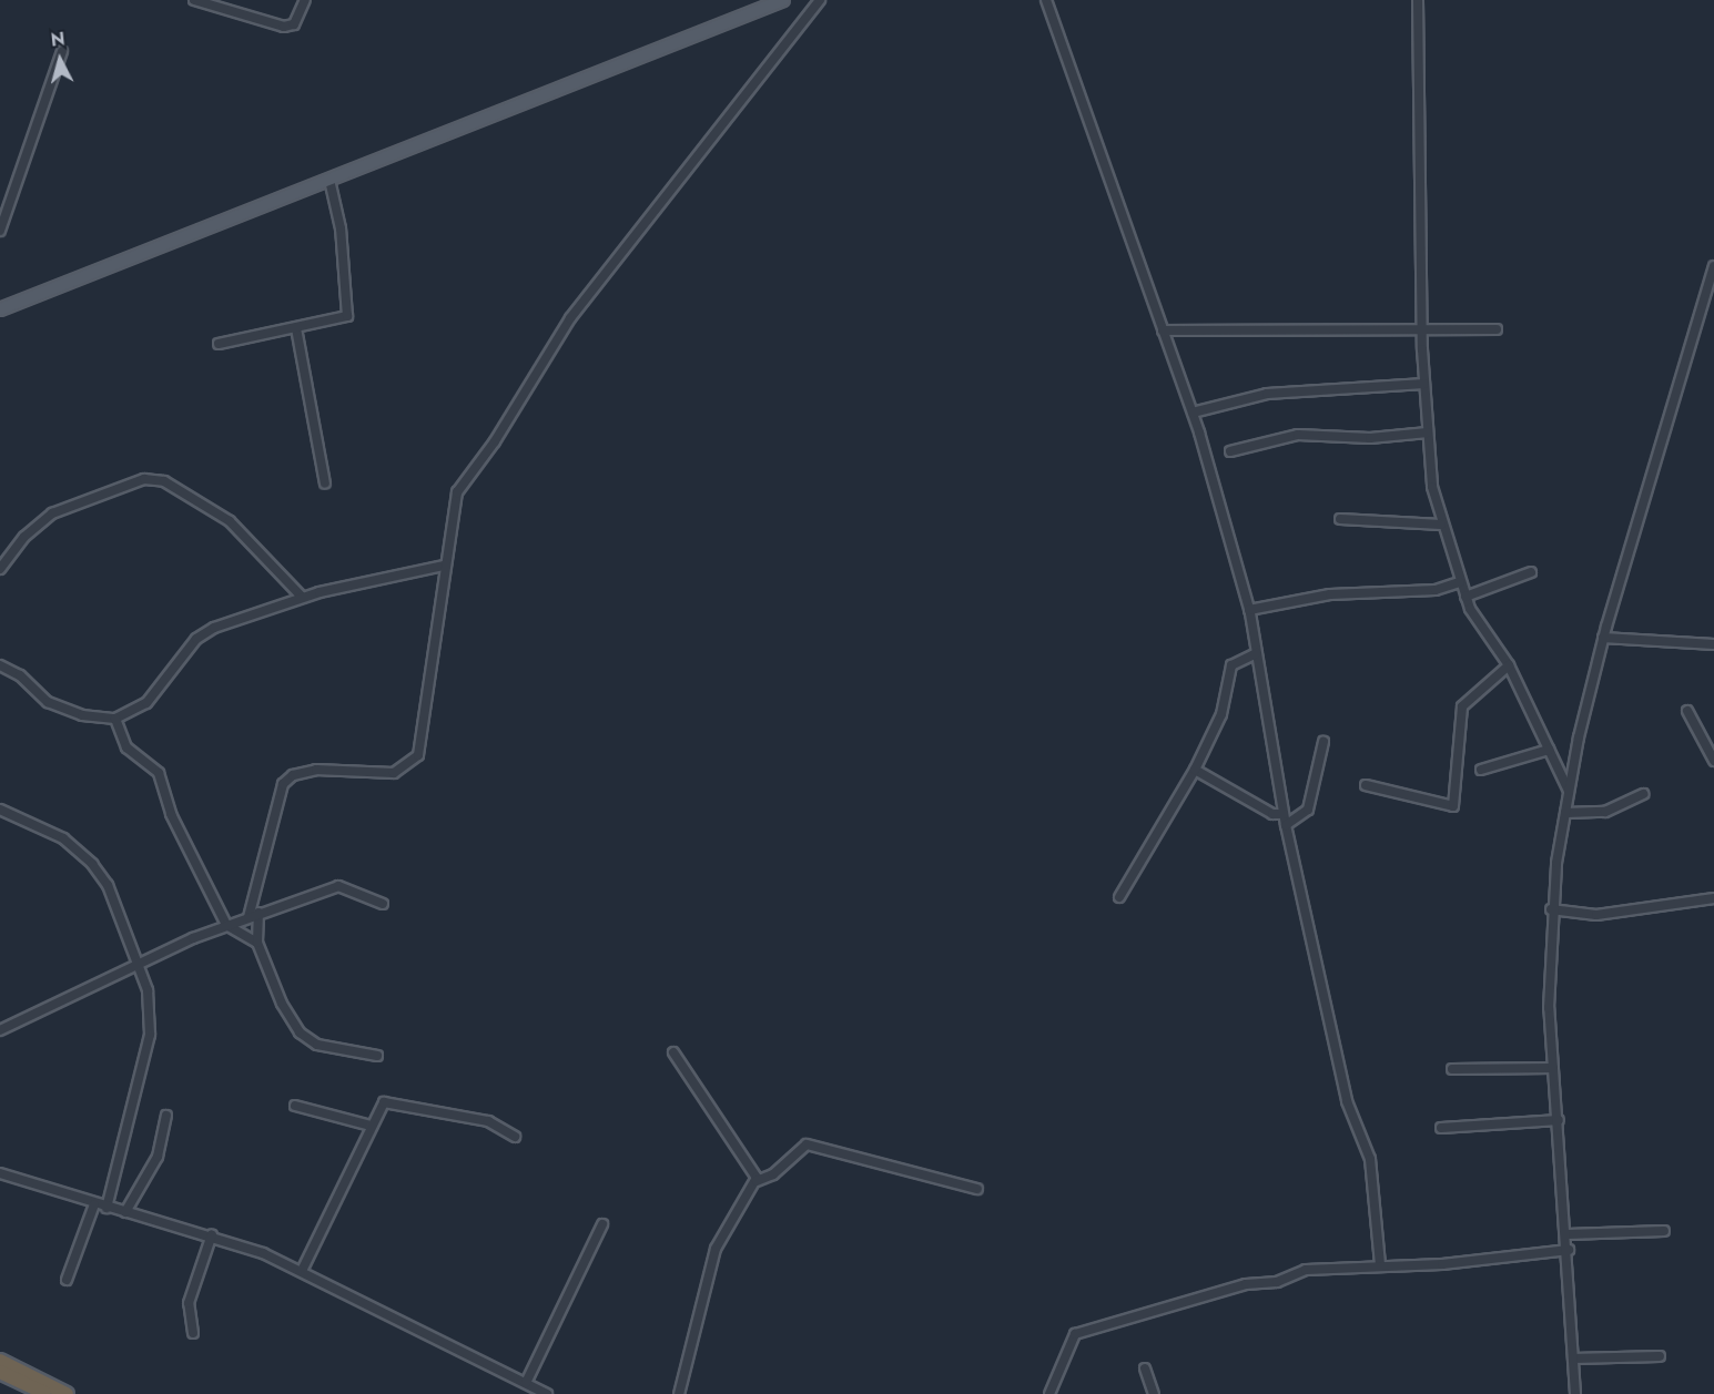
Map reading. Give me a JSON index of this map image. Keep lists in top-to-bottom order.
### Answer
{
  "north": "top"
}
